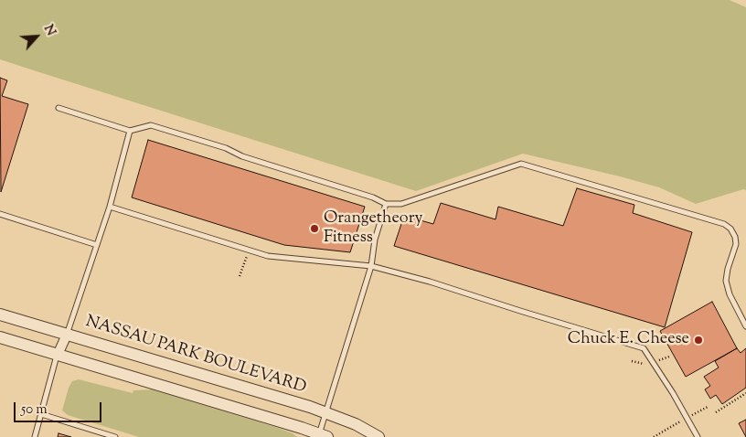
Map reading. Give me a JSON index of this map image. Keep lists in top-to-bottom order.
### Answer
{
  "streets": {
    "street": ["NASSAU PARK BOULEVARD"]
  },
  "places": ["Orangetheory Fitness", "Chuck E. Cheese"],
  "scale_bar": "50 m",
  "north": "top right"
}
